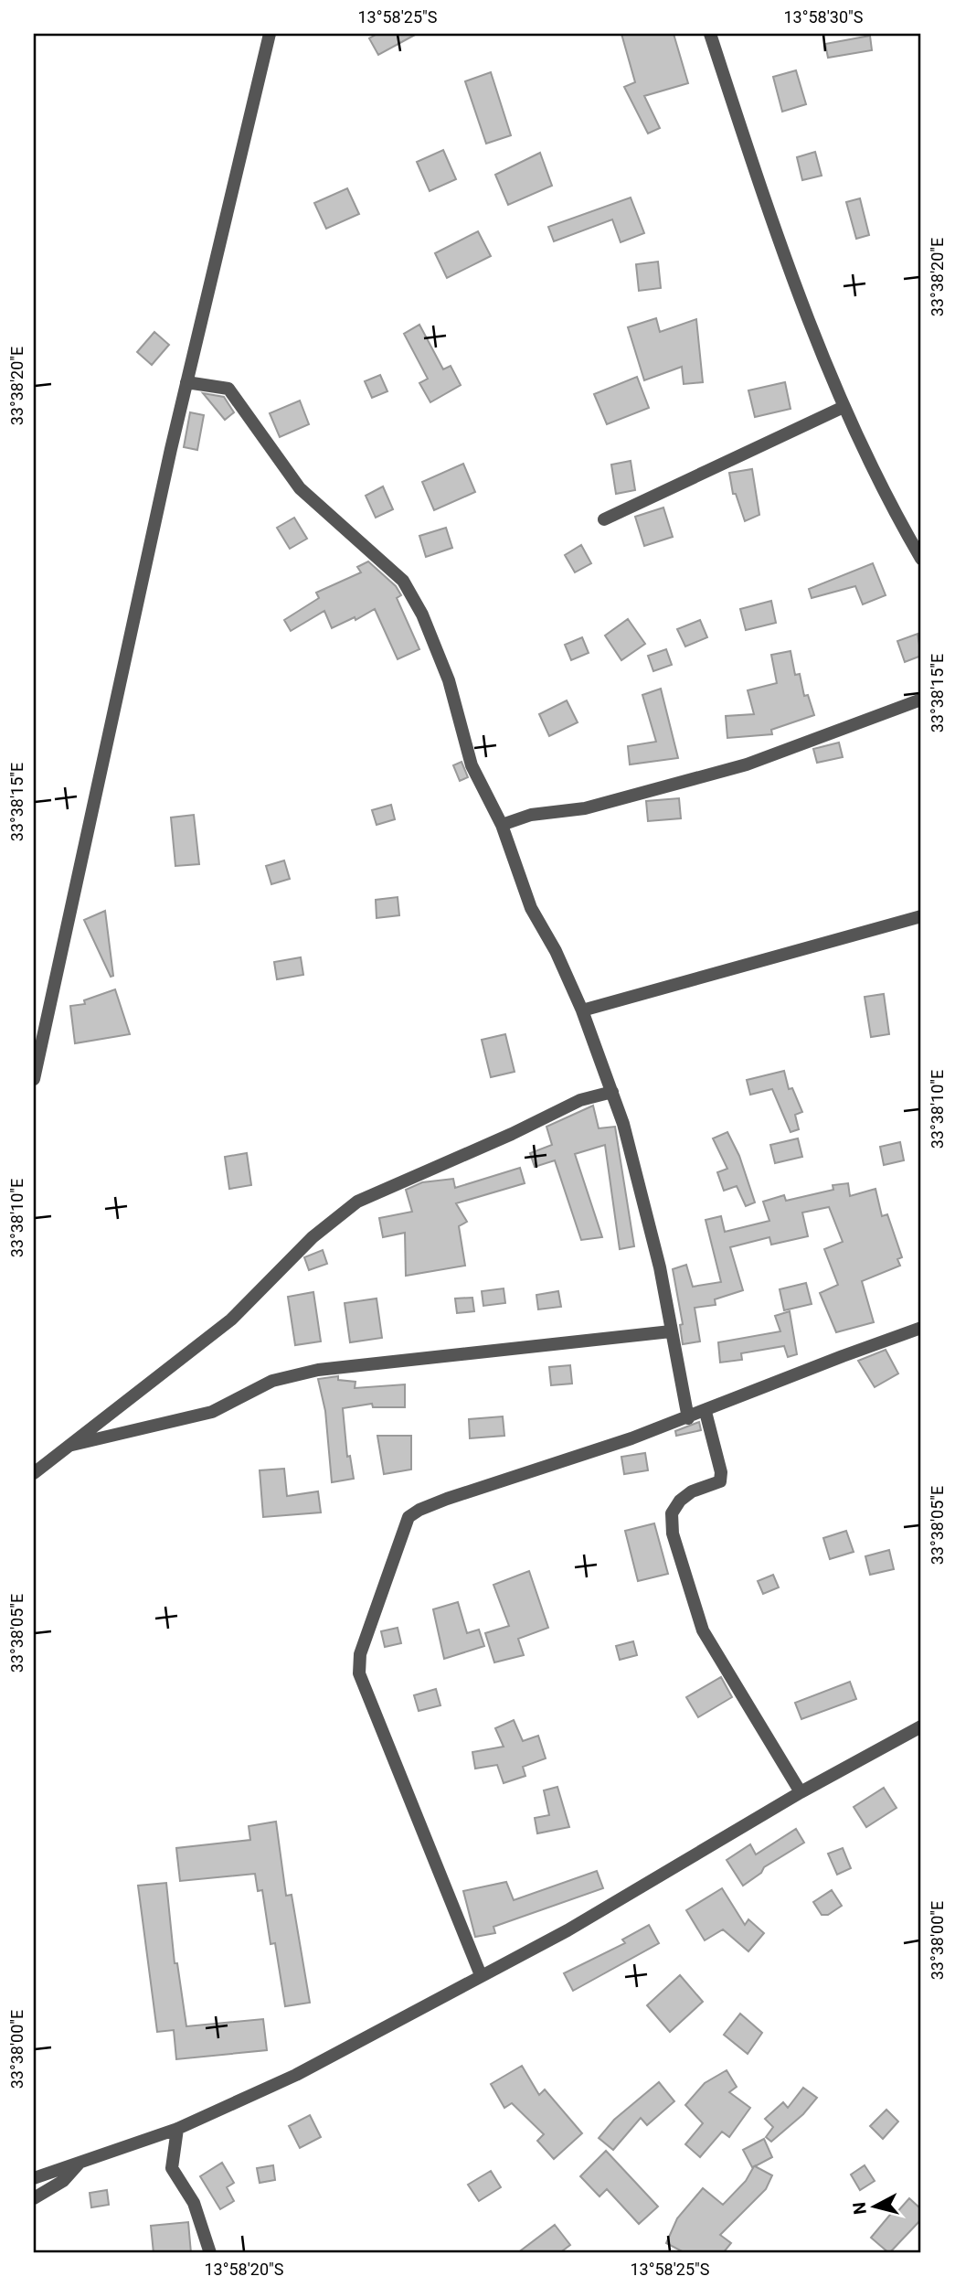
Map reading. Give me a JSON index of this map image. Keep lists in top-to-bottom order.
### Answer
{
  "north": "left",
  "coordinates": [
    "13°58'25\"S",
    "13°58'30\"S",
    "33°38'20\"E",
    "33°38'15\"E",
    "33°38'10\"E",
    "33°38'05\"E",
    "33°38'00\"E",
    "13°58'20\"S"
  ]
}
